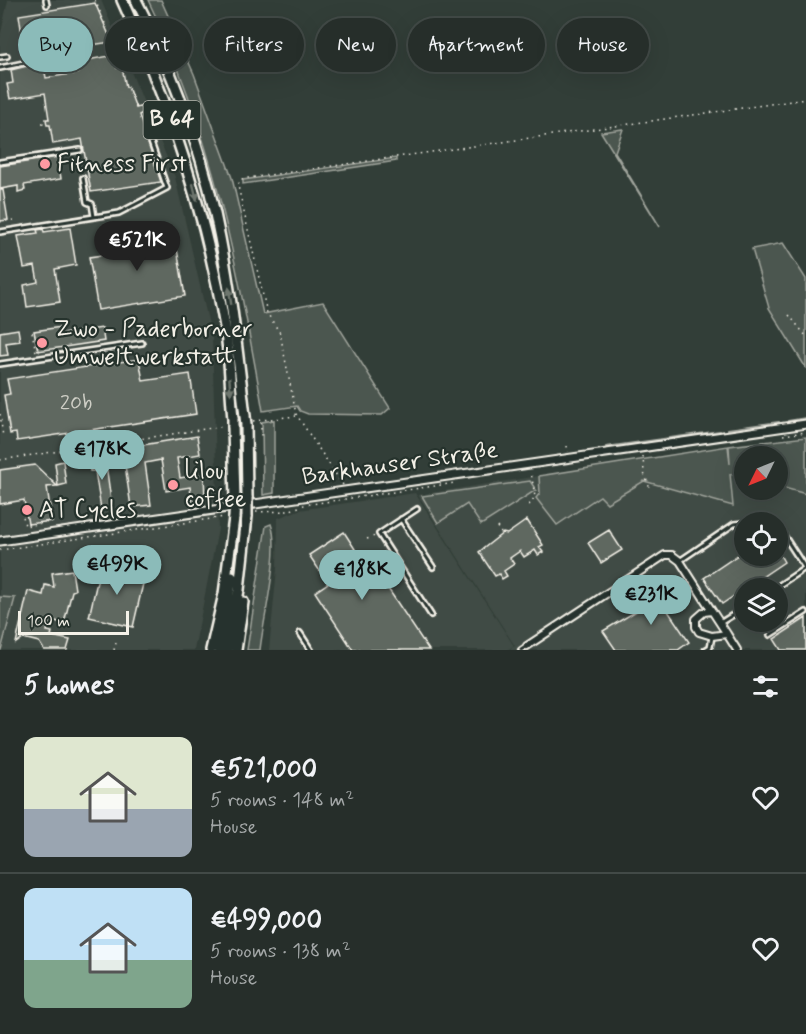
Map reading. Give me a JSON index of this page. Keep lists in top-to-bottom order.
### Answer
{
  "streets": {
    "highway": ["B 64"],
    "street": ["Barkhauser Straße"]
  },
  "places": [
    "Fitness First",
    "Zwo - Paderborner Umweltwerkstatt",
    "lilou coffee",
    "AT Cycles"
  ],
  "house_numbers": ["20b"],
  "scale_bar": "100 m",
  "north": "bottom left",
  "page": {
    "chip": [
      "Buy",
      "Rent",
      "Filters",
      "New",
      "Apartment",
      "House"
    ],
    "price": [
      "€521K",
      "€178K",
      "€499K",
      "€188K",
      "€231K"
    ],
    "scale": "100 m",
    "heading": "5 homes",
    "list": [
      {
        "name": "€521,000",
        "note": "5 rooms · 148 m² · House"
      },
      {
        "name": "€499,000",
        "note": "5 rooms · 138 m² · House"
      }
    ]
  }
}
